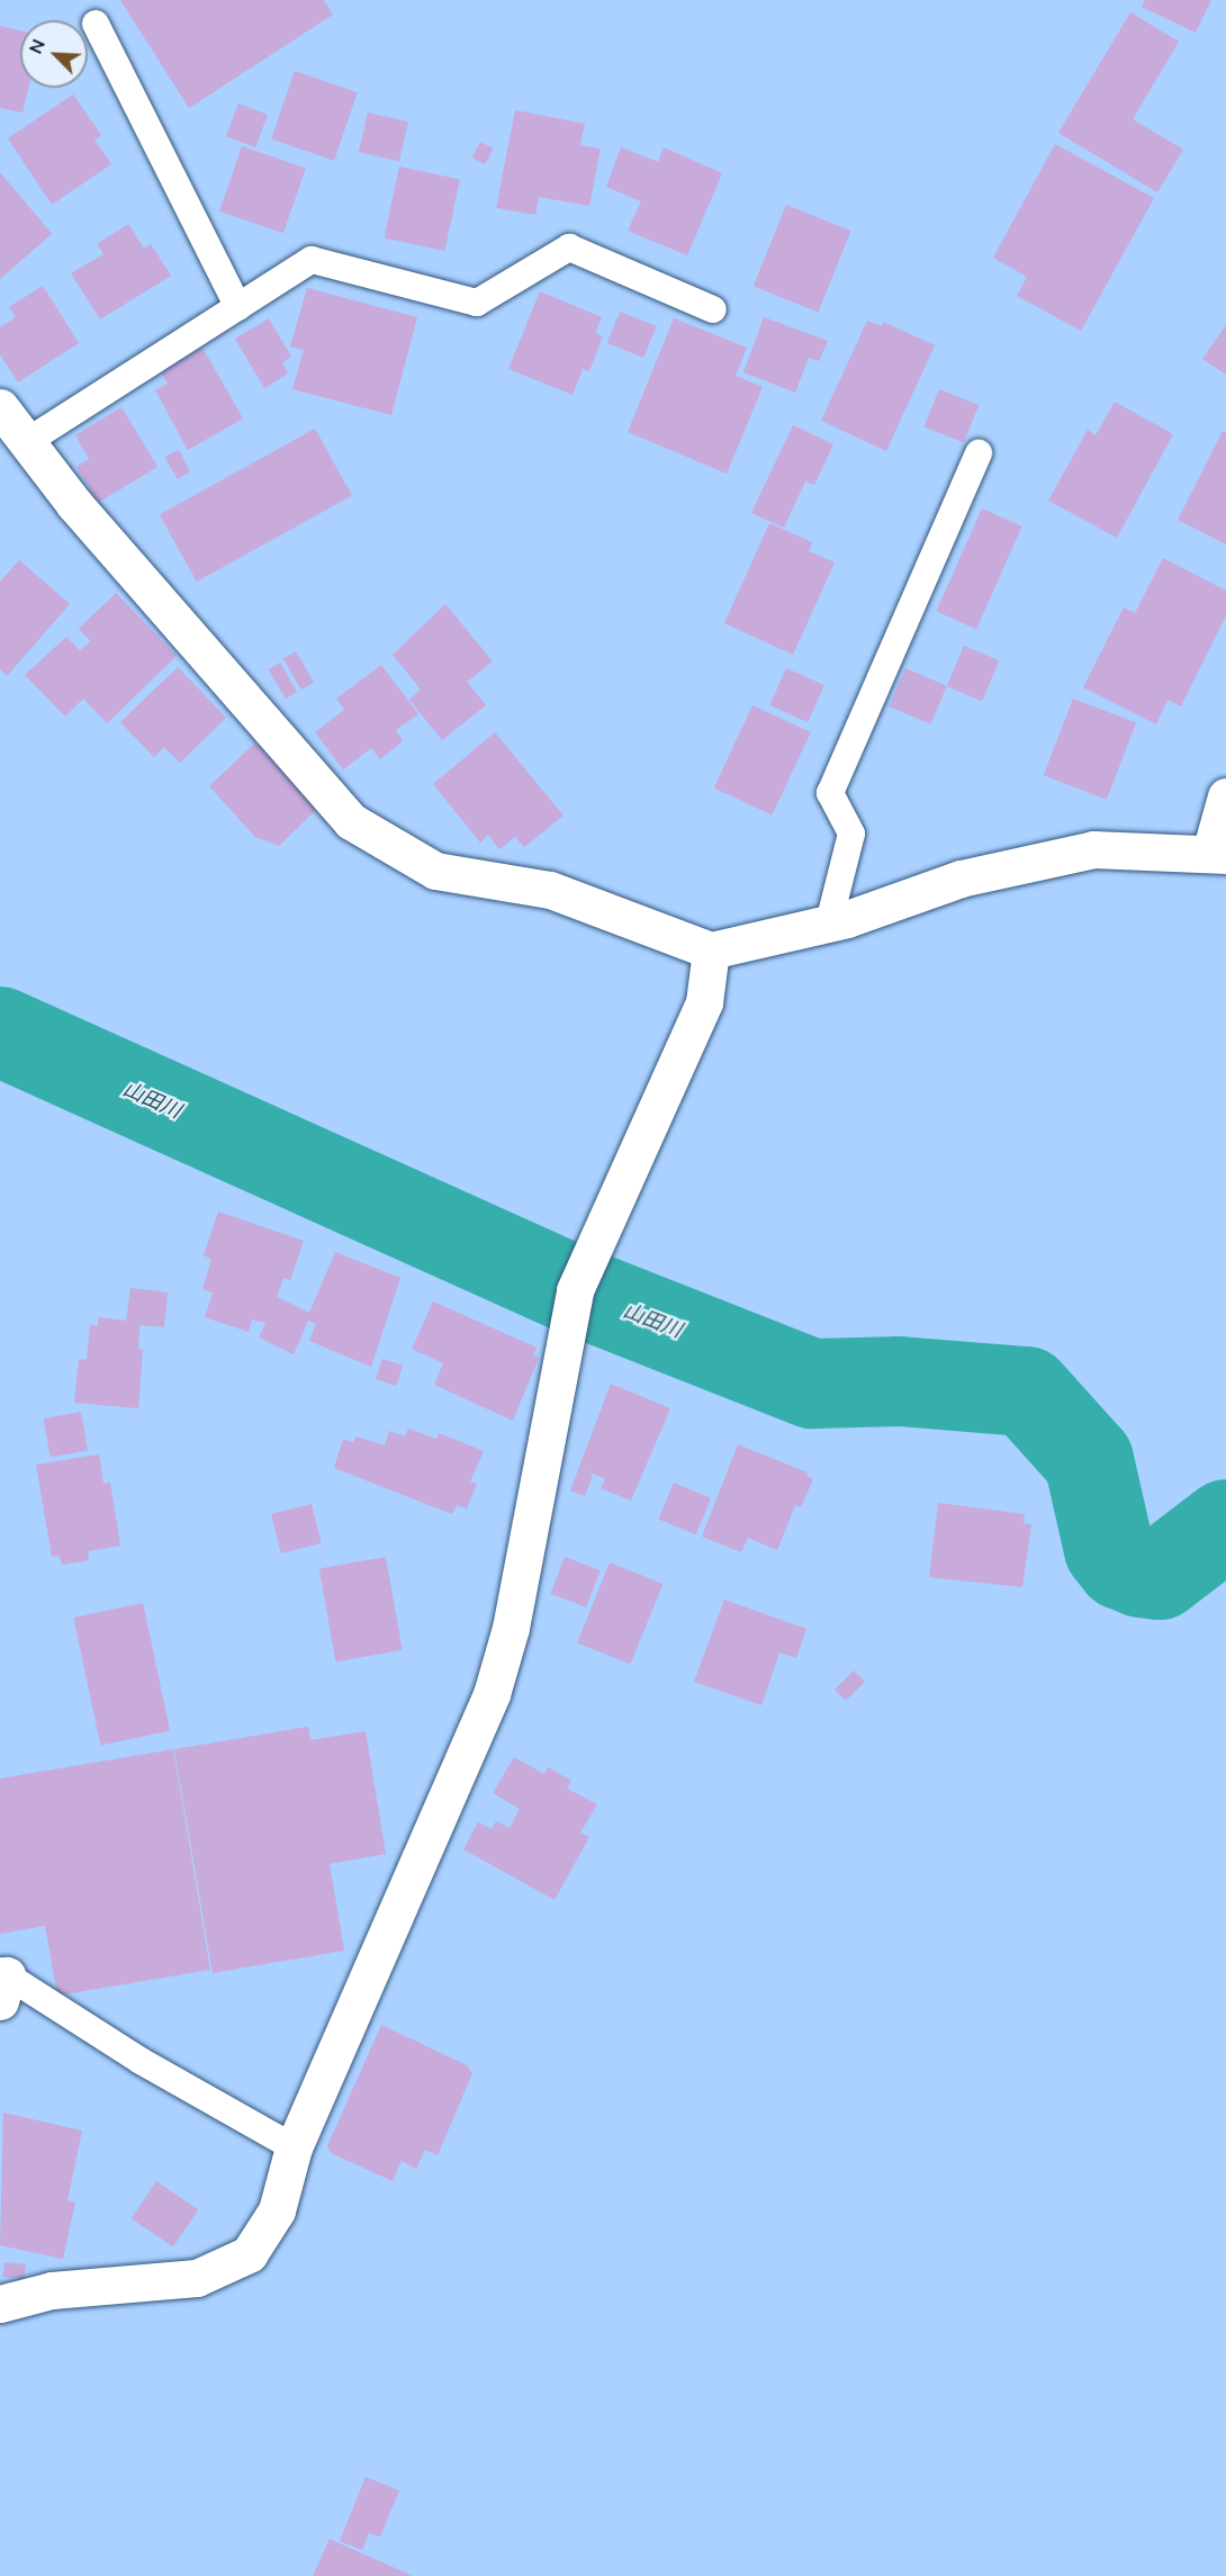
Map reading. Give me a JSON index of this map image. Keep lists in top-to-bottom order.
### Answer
{
  "water": ["山田川"],
  "north": "top left"
}
